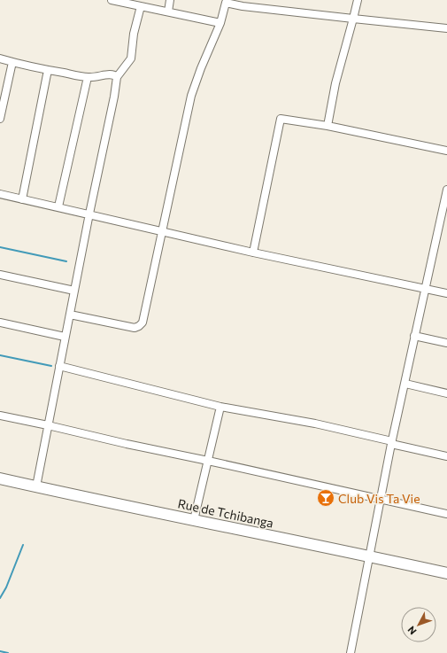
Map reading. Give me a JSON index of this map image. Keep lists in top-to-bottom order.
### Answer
{
  "streets": {
    "street": ["Rue de Tchibanga"]
  },
  "places": {
    "bar": ["Club Vis Ta Vie"]
  },
  "north": "bottom left"
}
